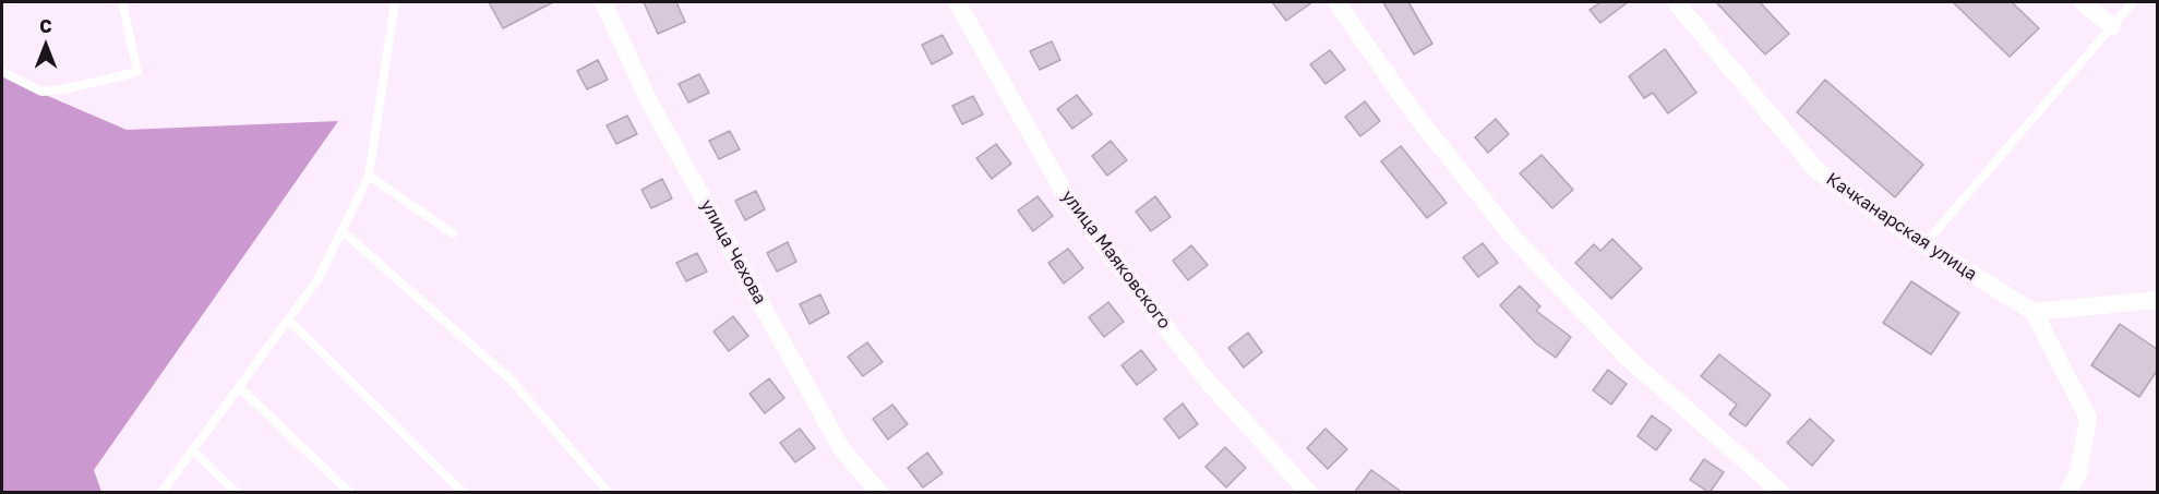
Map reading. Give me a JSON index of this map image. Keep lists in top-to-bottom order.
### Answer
{
  "streets": {
    "street": ["Качканарская улица", "улица Чехова", "улица Маяковского"]
  },
  "north": "top"
}
